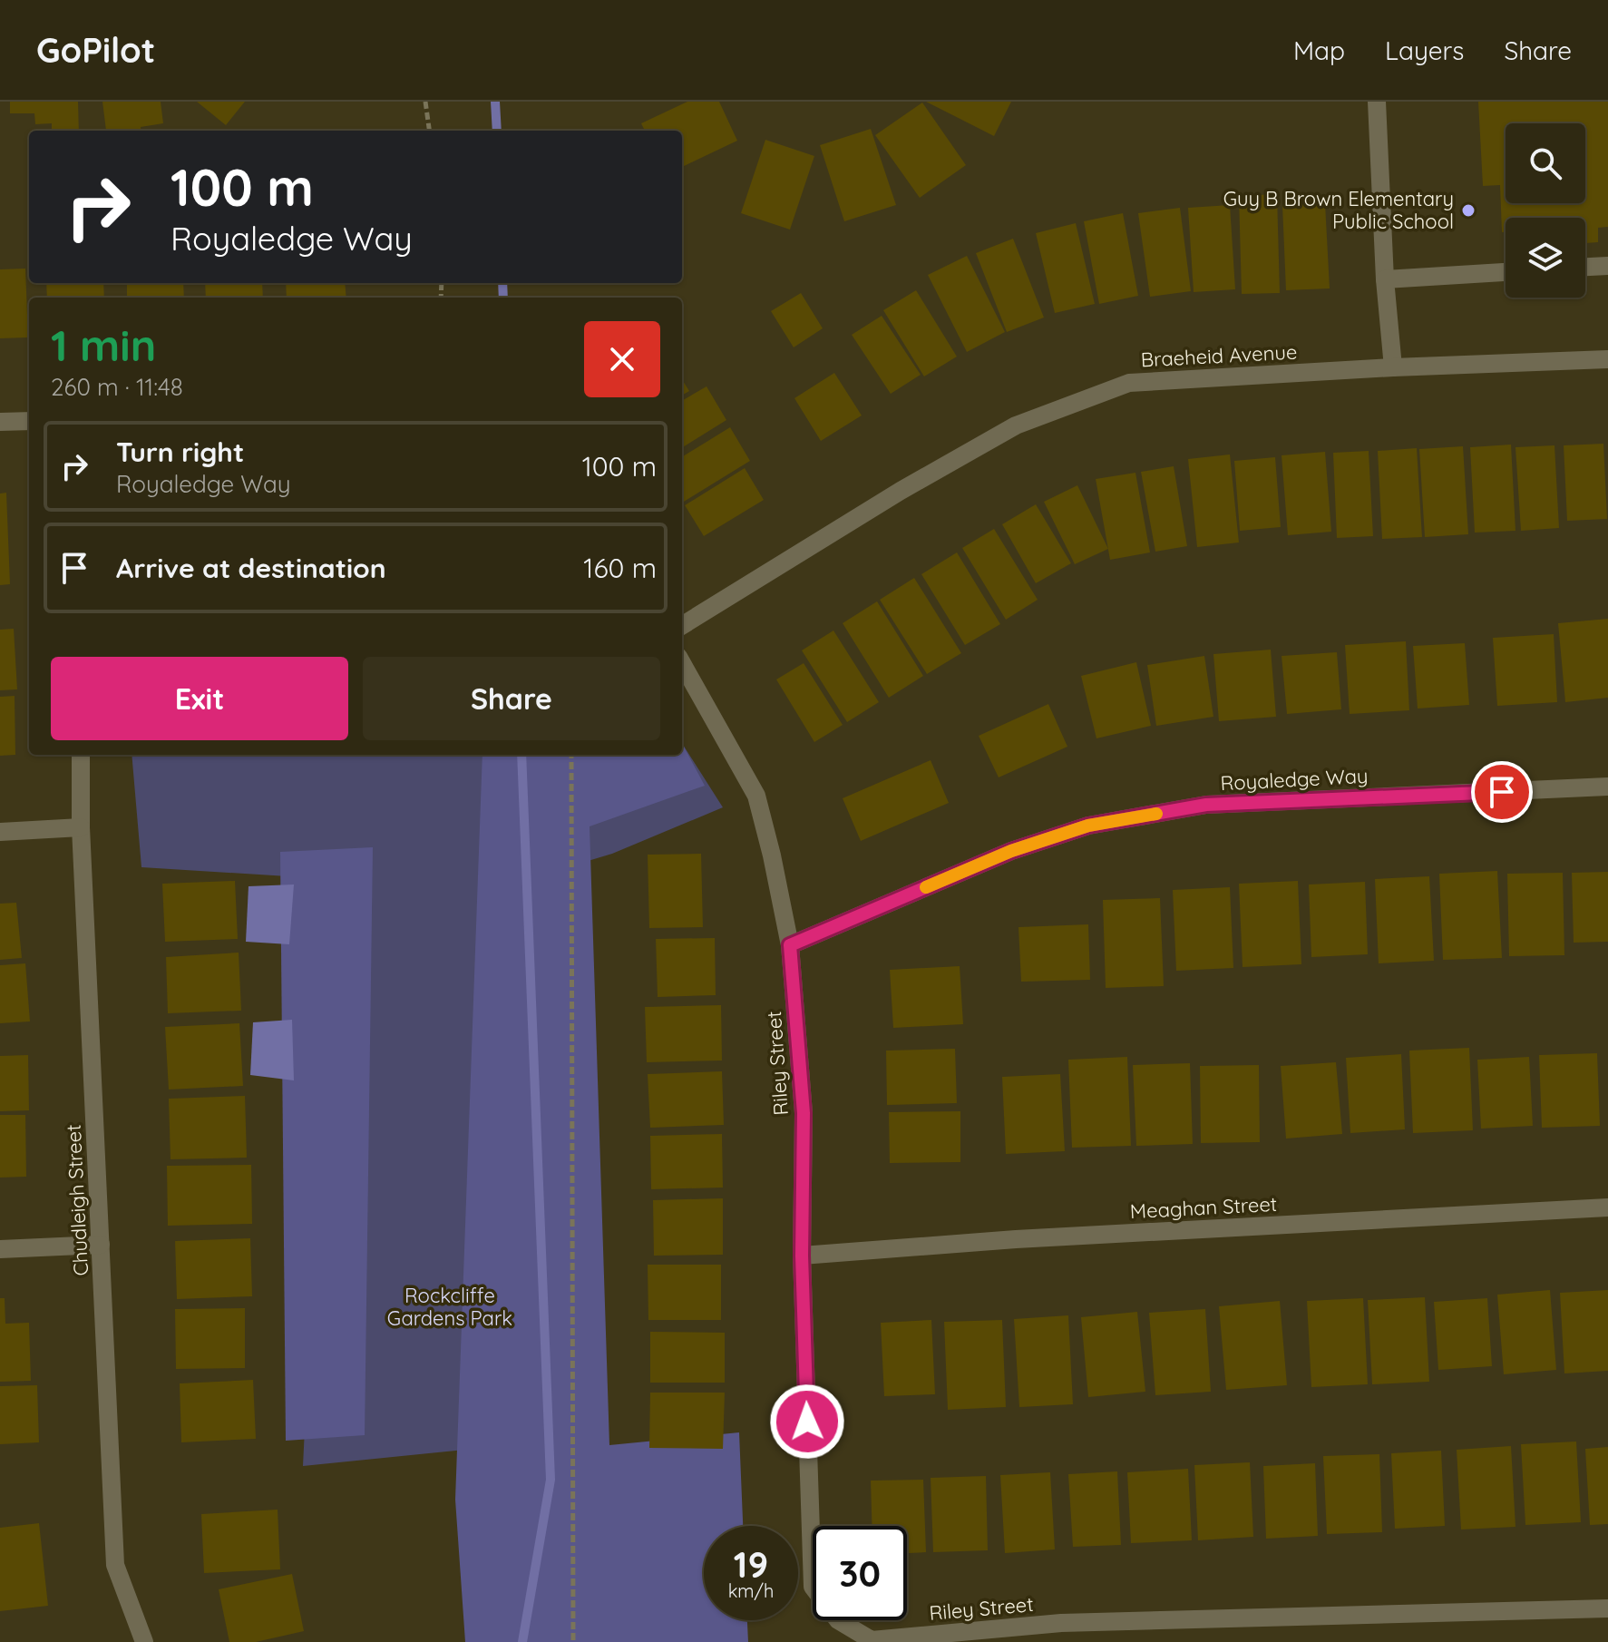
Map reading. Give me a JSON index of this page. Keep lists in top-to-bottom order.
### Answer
{
  "streets": {
    "street": [
      "Braeheid Avenue",
      "Royaledge Way",
      "Riley Street",
      "Chudleigh Street",
      "Meaghan Street"
    ]
  },
  "crossings": [
    ["Royaledge Way", "Riley Street"],
    ["Riley Street", "Meaghan Street"]
  ],
  "parks": ["Rockcliffe Gardens Park"],
  "places": ["Guy B Brown Elementary Public School"],
  "page": {
    "header": "GoPilot",
    "nav": ["Map", "Layers", "Share"],
    "turn": ["100 m", "Royaledge Way"],
    "heading": ["1 min", "260 m · 11:48"],
    "list": [
      {
        "name": "Turn right",
        "note": "Royaledge Way",
        "value": "100 m"
      },
      {
        "name": "Arrive at destination",
        "value": "160 m"
      }
    ],
    "buttons": ["Exit", "Share"],
    "speed": "19 km/h",
    "limit": "30"
  }
}
